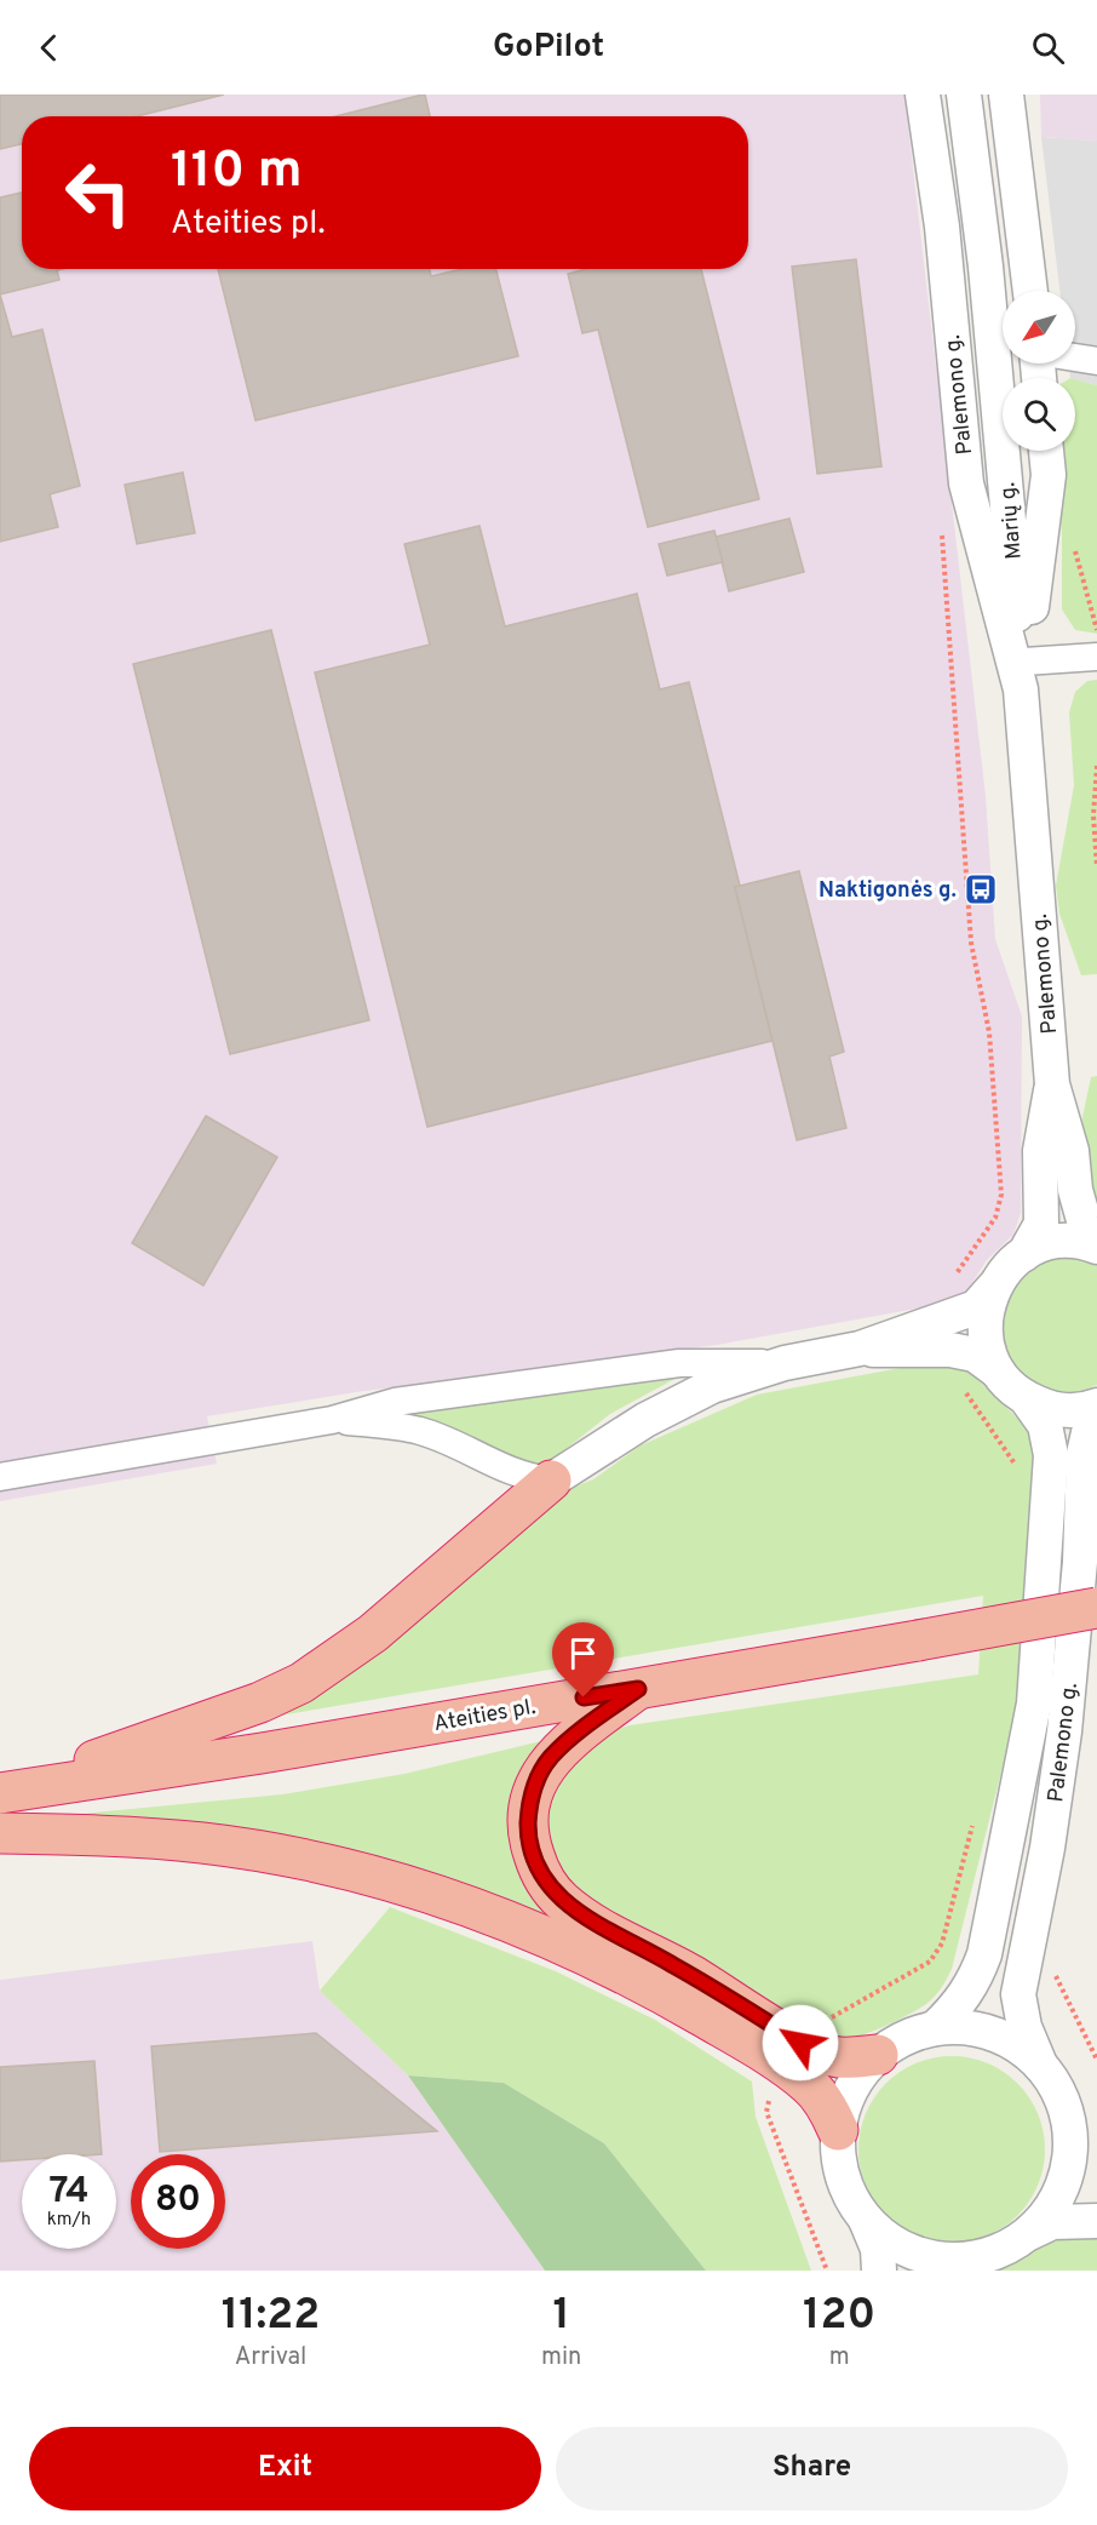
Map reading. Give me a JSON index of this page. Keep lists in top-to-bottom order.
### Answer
{
  "streets": {
    "highway": ["Ateities pl."],
    "street": ["Palemono g.", "Marių g."]
  },
  "crossings": [
    ["Palemono g.", "Marių g."]
  ],
  "places": {
    "bus stop": ["Naktigonės g."]
  },
  "north": "bottom left",
  "page": {
    "header": "GoPilot",
    "turn": ["110 m", "Ateities pl."],
    "speed": "74 km/h",
    "limit": "80",
    "eta": [
      "11:22",
      "Arrival",
      "1",
      "min",
      "120",
      "m"
    ],
    "buttons": ["Exit", "Share"]
  }
}
